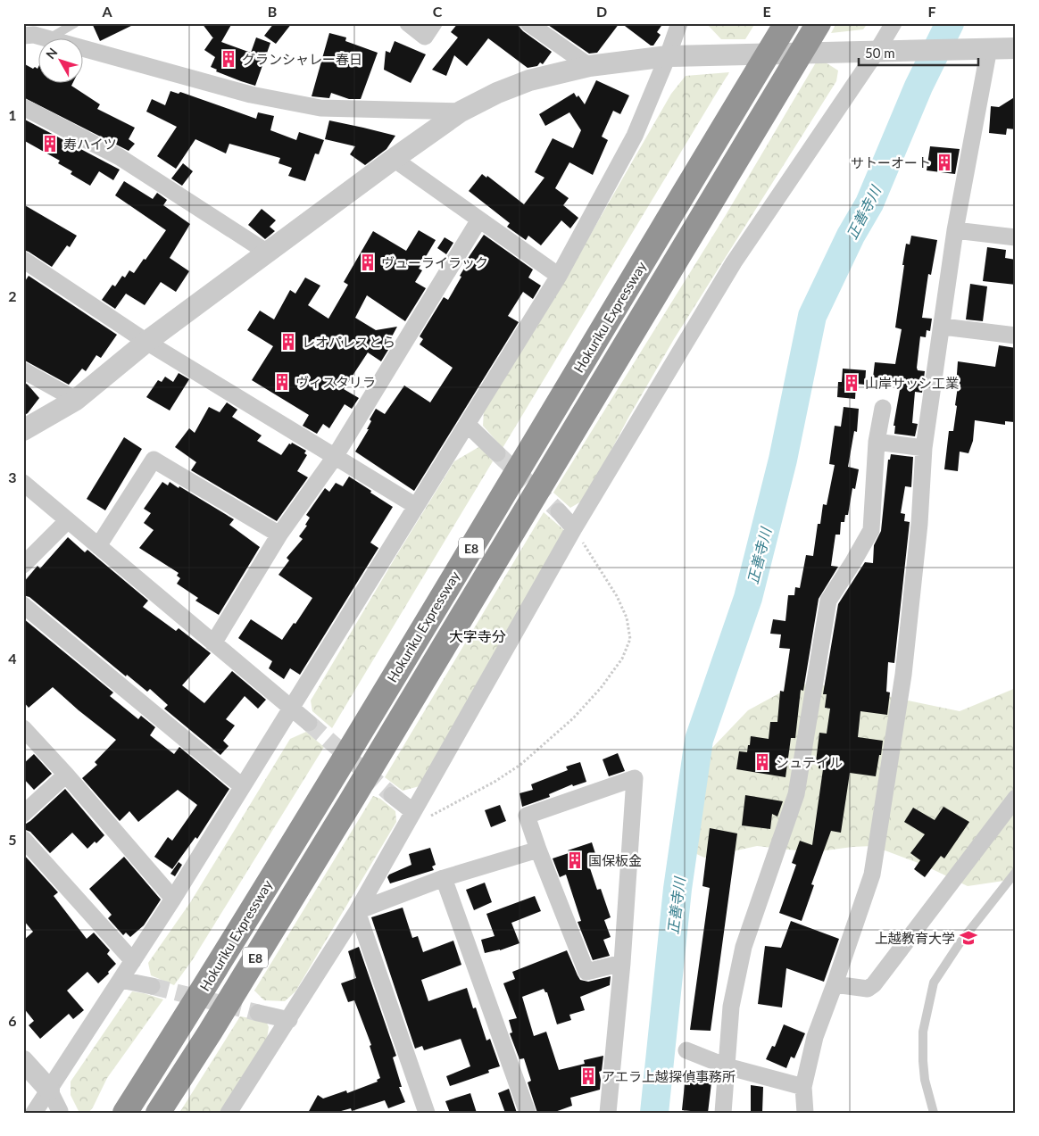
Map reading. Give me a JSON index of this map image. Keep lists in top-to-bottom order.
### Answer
{
  "streets": {
    "highway": ["Hokuriku Expressway", "E8"]
  },
  "districts": ["大字寺分"],
  "water": ["正善寺川"],
  "places": {
    "building": [
      "グランシャレー春日",
      "寿ハイツ",
      "サトーオート",
      "ヴューライラック",
      "レオパレスとら",
      "ヴィスタリラ",
      "山岸サッシ工業",
      "シュテイル",
      "国保板金",
      "アエラ上越探偵事務所"
    ],
    "school or university": ["上越教育大学"]
  },
  "scale_bar": "50 m",
  "north": "top left",
  "grid": {
    "columns": [
      "A",
      "B",
      "C",
      "D",
      "E",
      "F"
    ],
    "rows": [
      "1",
      "2",
      "3",
      "4",
      "5",
      "6"
    ]
  }
}
